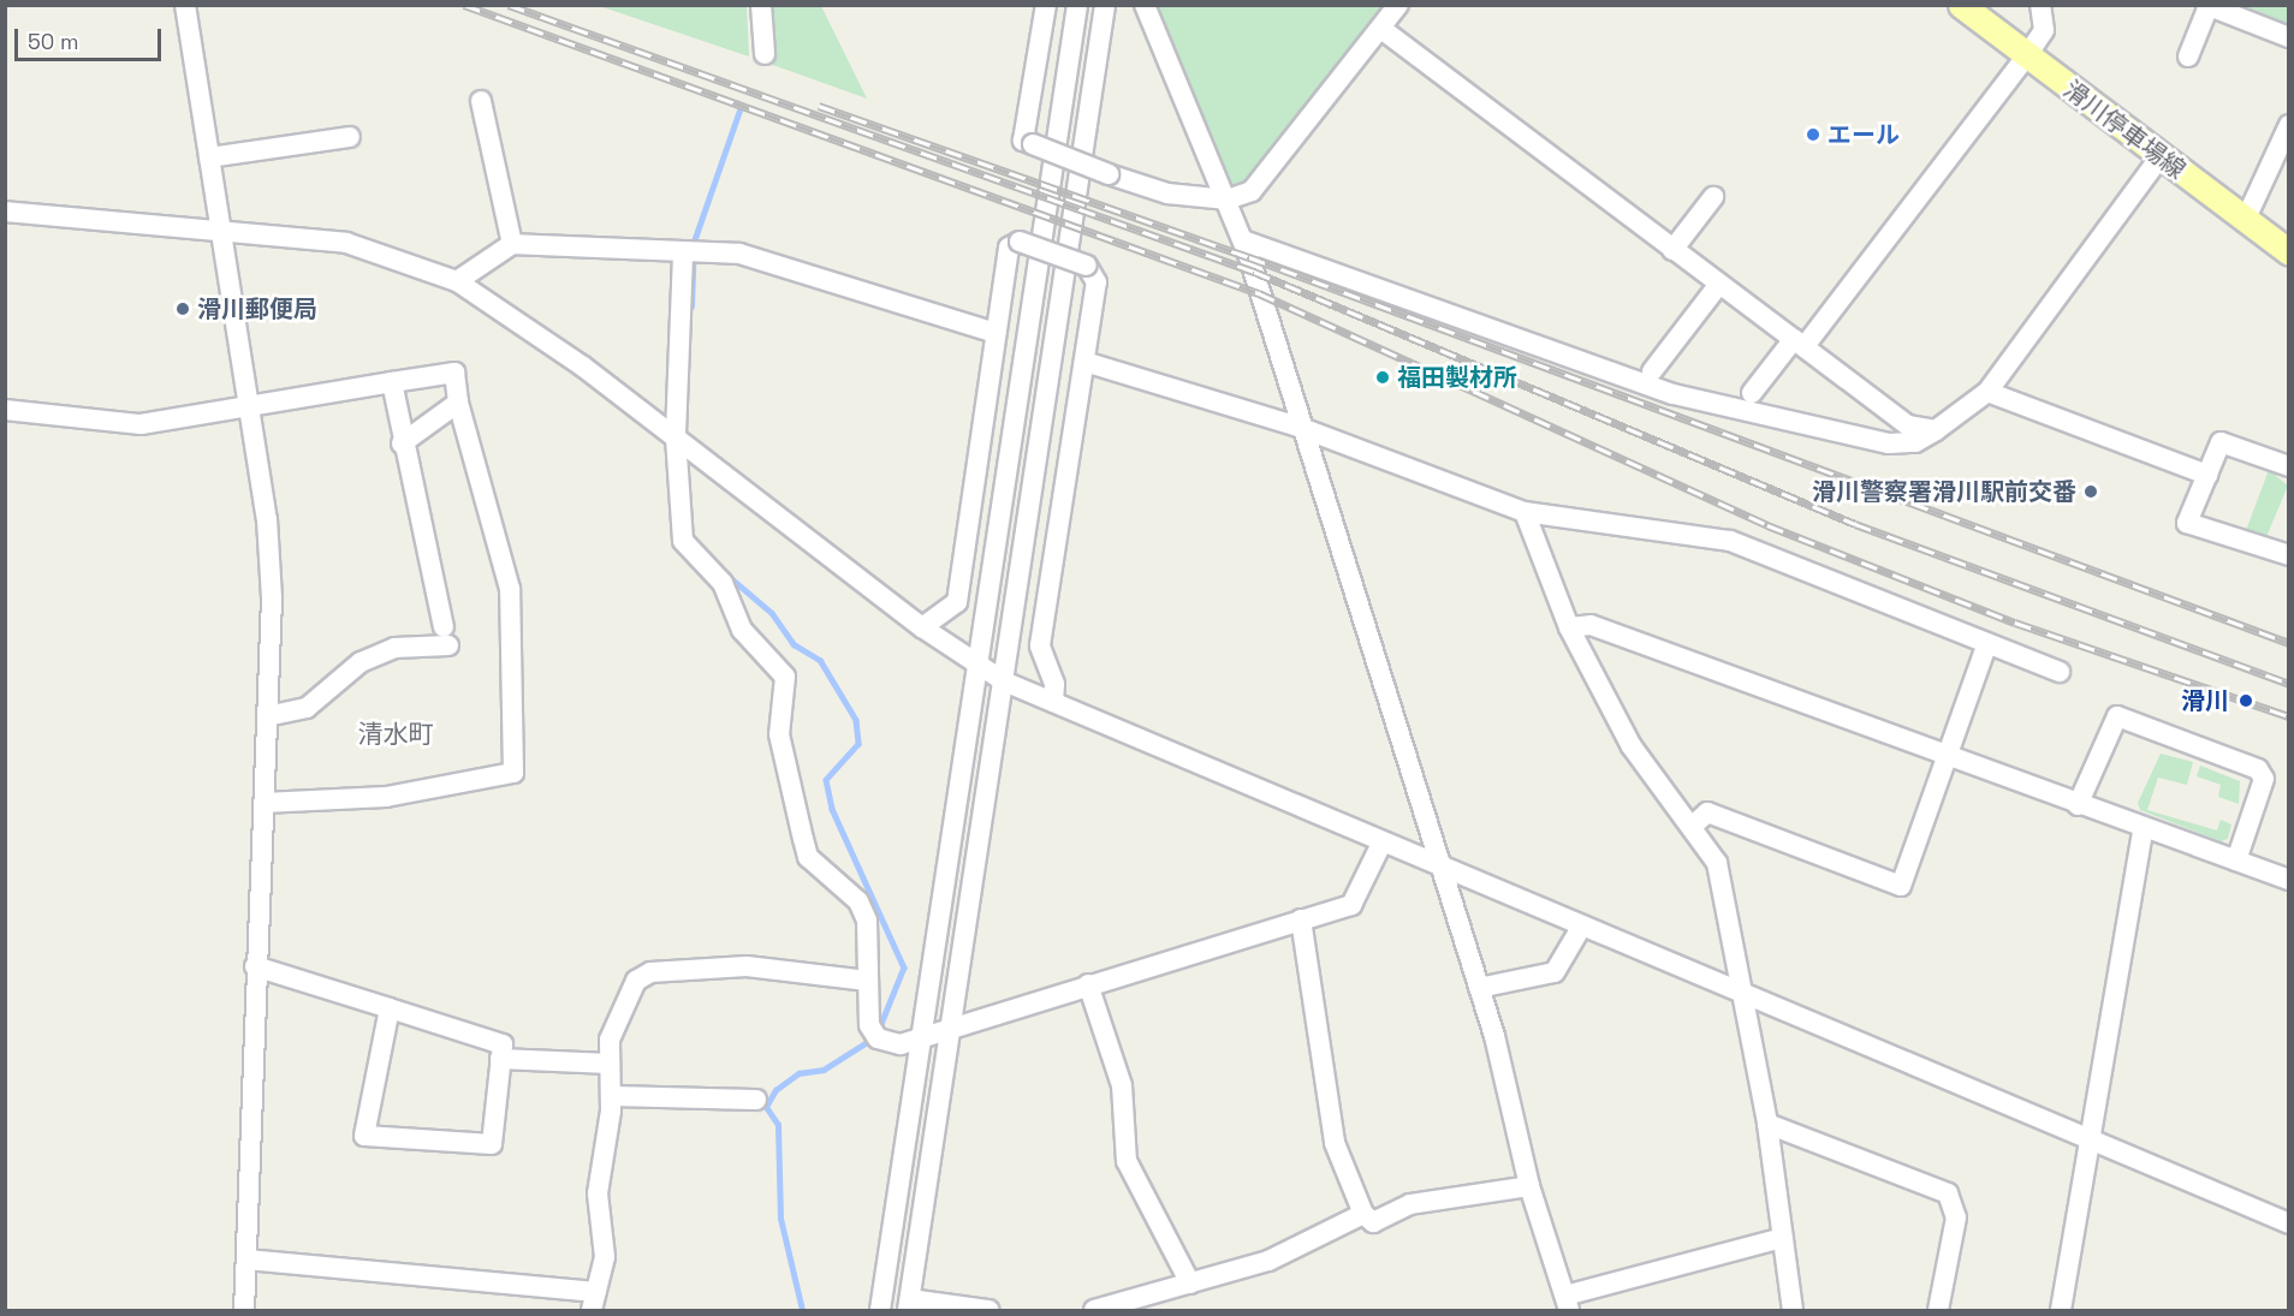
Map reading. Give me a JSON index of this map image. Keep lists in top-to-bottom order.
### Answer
{
  "streets": {
    "main road": ["滑川停車場線"]
  },
  "districts": ["清水町"],
  "places": [
    "エール",
    "滑川郵便局",
    "福田製材所",
    "滑川警察署滑川駅前交番",
    "滑川"
  ],
  "scale_bar": "50 m"
}
